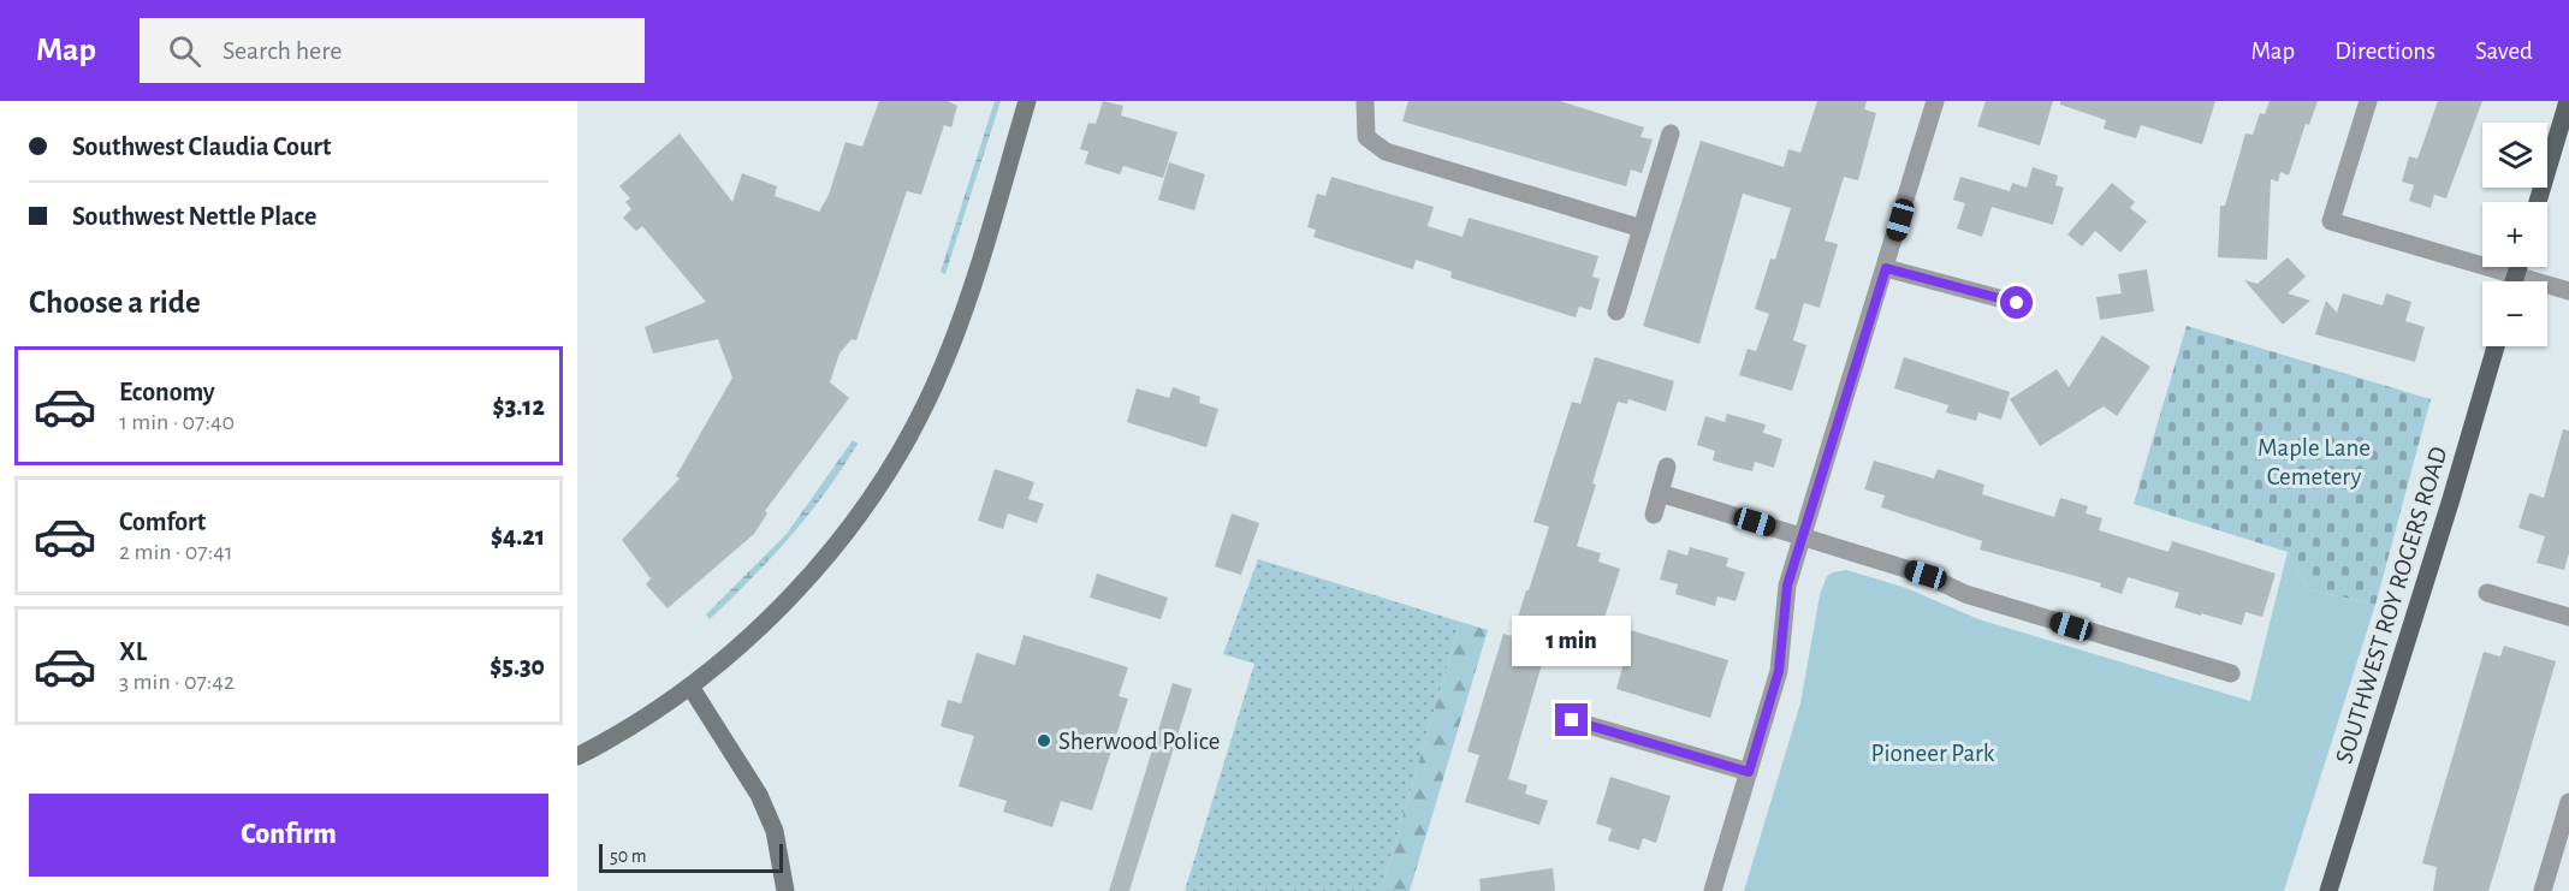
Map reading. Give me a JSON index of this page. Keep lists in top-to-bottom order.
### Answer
{
  "streets": {
    "main road": ["SOUTHWEST ROY ROGERS ROAD"]
  },
  "parks": ["Maple Lane Cemetery", "Pioneer Park"],
  "places": ["Sherwood Police"],
  "scale_bar": "50 m",
  "page": {
    "header": "Map",
    "search": "Search here",
    "nav": ["Map", "Directions", "Saved"],
    "banner": ["Southwest Claudia Court", "Southwest Nettle Place"],
    "map_buttons": ["+", "−"],
    "heading": "Choose a ride",
    "list": [
      {
        "name": "Economy",
        "note": "1 min · 07:40",
        "value": "$3.12"
      },
      {
        "name": "Comfort",
        "note": "2 min · 07:41",
        "value": "$4.21"
      },
      {
        "name": "XL",
        "note": "3 min · 07:42",
        "value": "$5.30"
      }
    ],
    "bubble": "1 min",
    "buttons": "Confirm",
    "scale": "50 m"
  }
}
